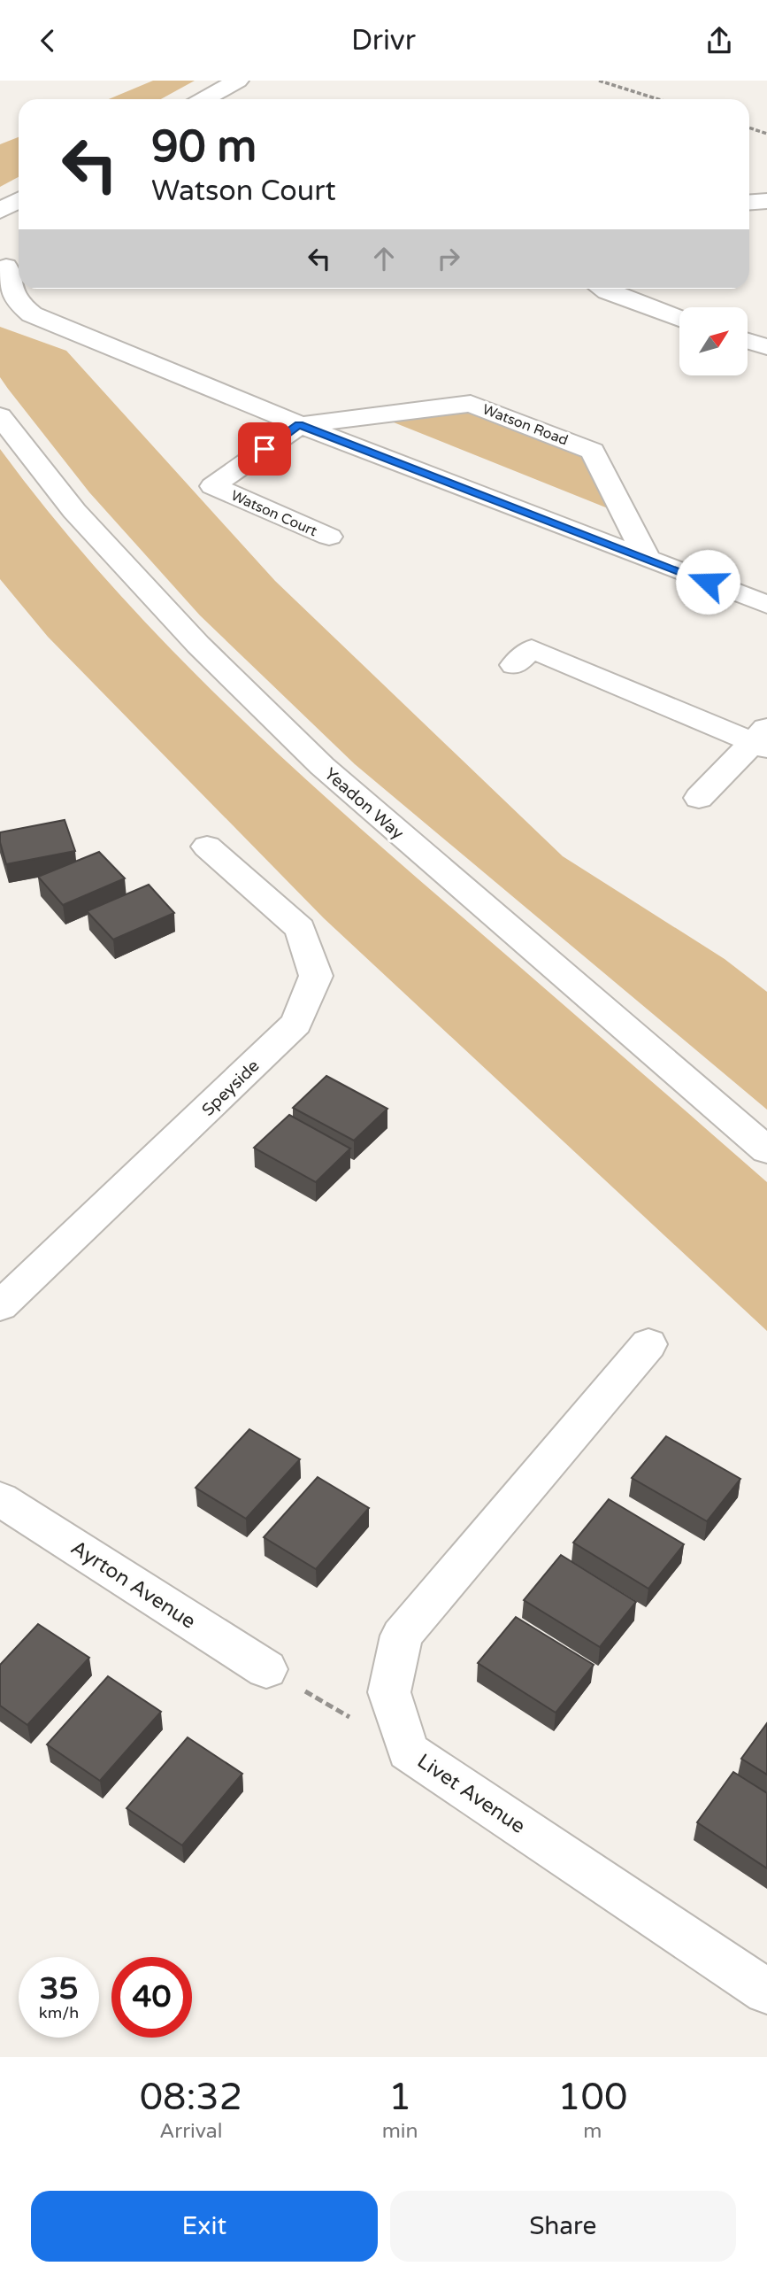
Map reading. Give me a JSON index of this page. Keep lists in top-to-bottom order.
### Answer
{
  "streets": {
    "street": [
      "Watson Road",
      "Watson Court",
      "Yeadon Way",
      "Speyside",
      "Ayrton Avenue",
      "Livet Avenue"
    ]
  },
  "crossings": [
    ["Watson Road", "Watson Court"]
  ],
  "north": "top right",
  "page": {
    "header": "Drivr",
    "turn": ["90 m", "Watson Court"],
    "speed": "35 km/h",
    "limit": "40",
    "eta": [
      "08:32",
      "Arrival",
      "1",
      "min",
      "100",
      "m"
    ],
    "buttons": ["Exit", "Share"]
  }
}
